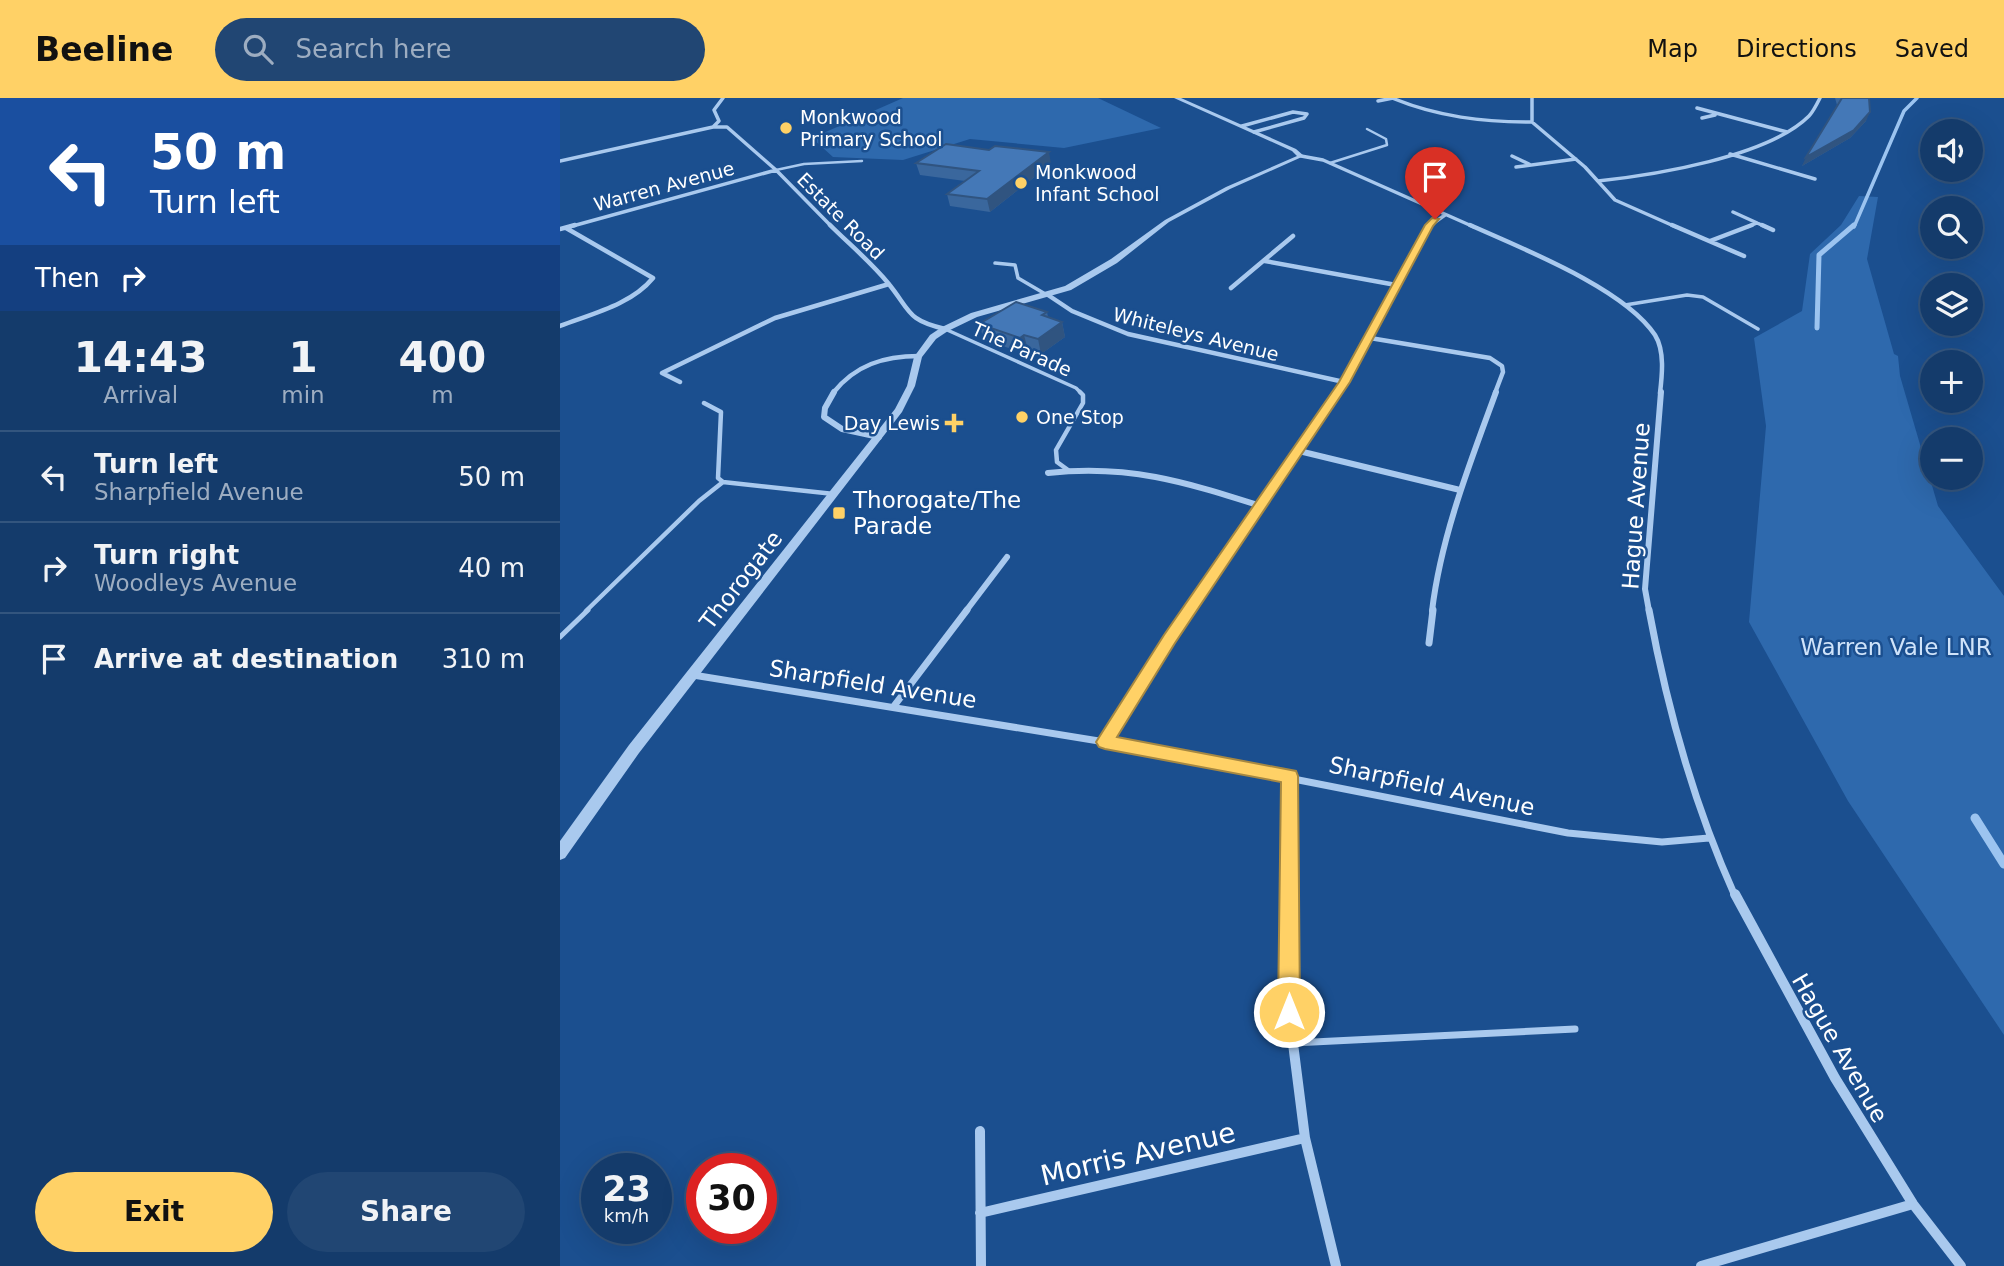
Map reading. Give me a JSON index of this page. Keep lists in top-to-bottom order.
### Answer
{
  "streets": {
    "street": [
      "Warren Avenue",
      "Estate Road",
      "Whiteleys Avenue",
      "Hague Avenue",
      "Thorogate",
      "Sharpfield Avenue",
      "Morris Avenue"
    ],
    "lane": ["The Parade"]
  },
  "crossings": [
    ["Warren Avenue", "Estate Road"],
    ["Estate Road", "The Parade"],
    ["Estate Road", "Thorogate"],
    ["The Parade", "Thorogate"],
    ["Hague Avenue", "Sharpfield Avenue"],
    ["Thorogate", "Sharpfield Avenue"]
  ],
  "parks": ["Warren Vale LNR"],
  "places": {
    "other": ["Monkwood Primary School", "Monkwood Infant School", "One Stop"],
    "health": ["Day Lewis"],
    "transit": ["Thorogate/The Parade"]
  },
  "page": {
    "header": "Beeline",
    "search": "Search here",
    "nav": ["Map", "Directions", "Saved"],
    "turn": ["50 m", "Turn left"],
    "map_buttons": ["+", "−"],
    "then": "Then",
    "eta": [
      "14:43",
      "Arrival",
      "1",
      "min",
      "400",
      "m"
    ],
    "list": [
      {
        "name": "Turn left",
        "note": "Sharpfield Avenue",
        "value": "50 m"
      },
      {
        "name": "Turn right",
        "note": "Woodleys Avenue",
        "value": "40 m"
      },
      {
        "name": "Arrive at destination",
        "value": "310 m"
      }
    ],
    "speed": "23 km/h",
    "limit": "30",
    "buttons": ["Exit", "Share"]
  }
}
